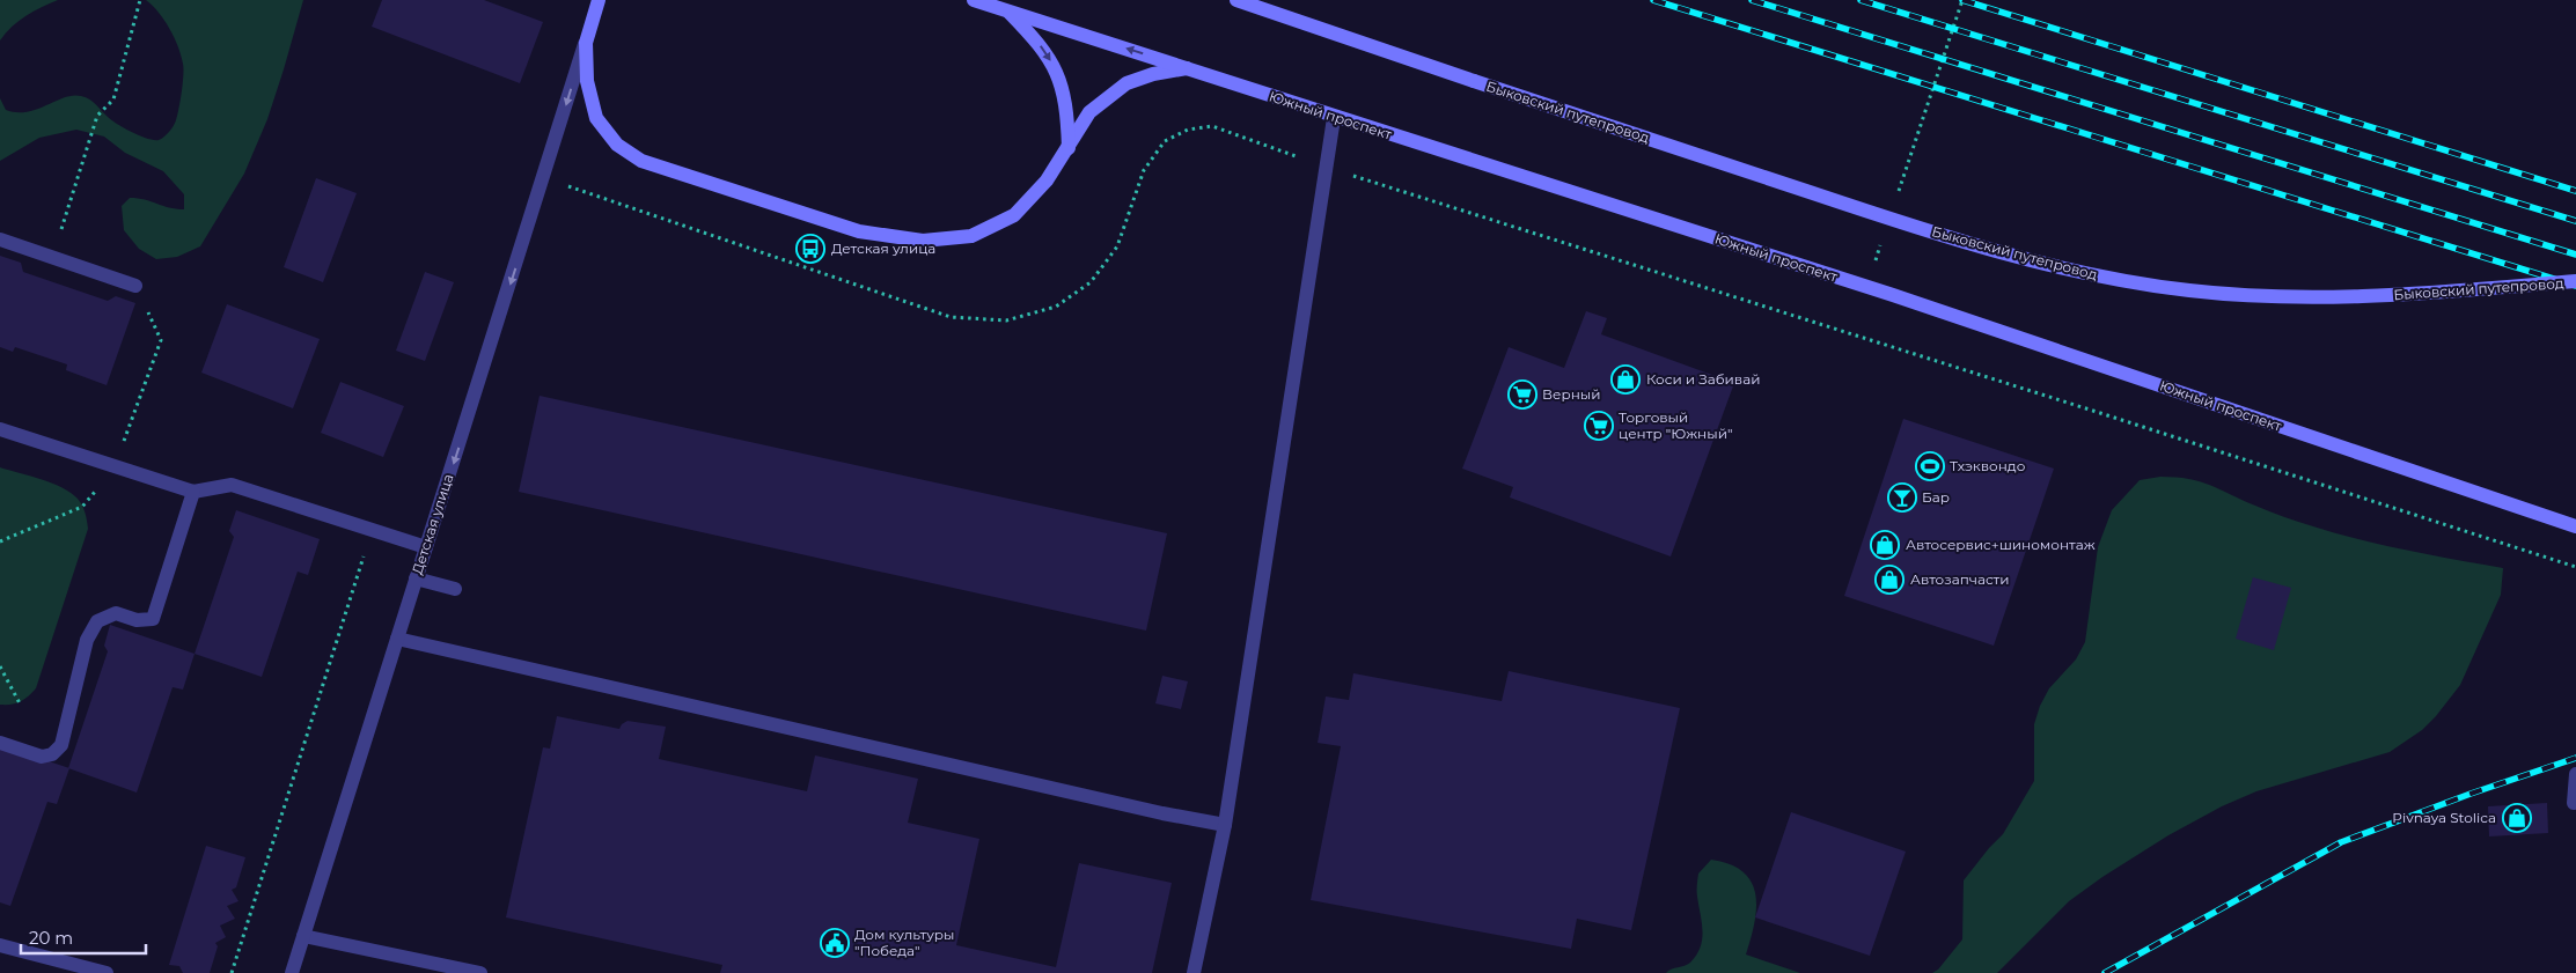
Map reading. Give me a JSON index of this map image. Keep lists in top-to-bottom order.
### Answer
{
  "streets": {
    "main road": ["Быковский путепровод", "Южный проспект"],
    "street": ["Детская улица"]
  },
  "one_way": ["Детская улица"],
  "places": {
    "bus stop": ["Детская улица"],
    "shop": [
      "Коси и Забивай",
      "Автосервис+шиномонтаж",
      "Автозапчасти",
      "Pivnaya Stolica"
    ],
    "supermarket": ["Верный", "Торговый центр \"Южный\""],
    "sports": ["Тхэквондо"],
    "bar": ["Бар"],
    "public building": ["Дом культуры \"Победа\""]
  },
  "scale_bar": "20 m"
}
